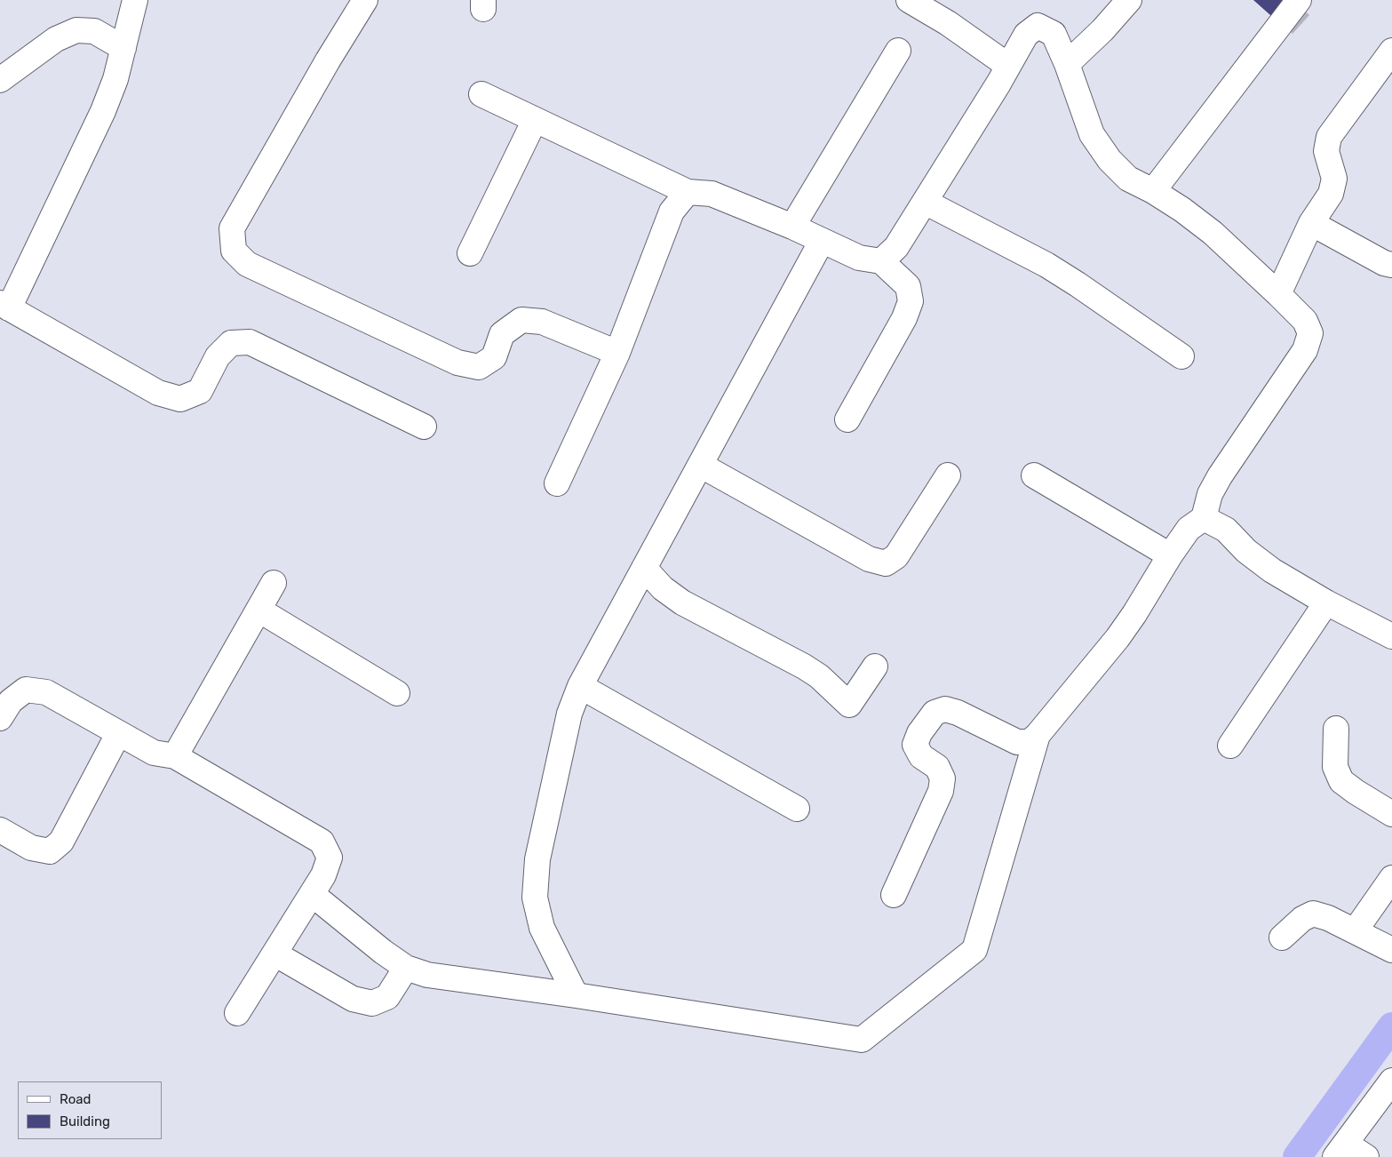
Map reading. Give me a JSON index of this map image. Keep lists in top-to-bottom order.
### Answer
{
  "legend": ["Road", "Building"]
}
